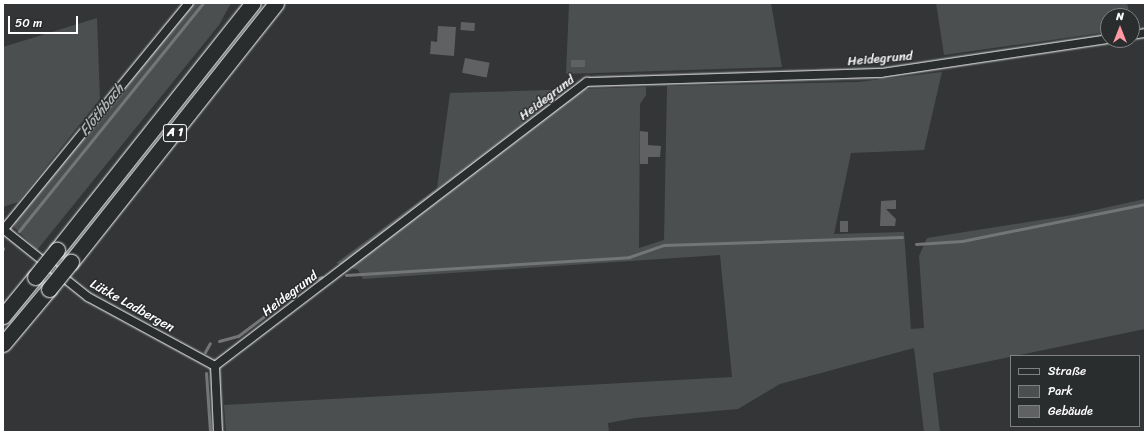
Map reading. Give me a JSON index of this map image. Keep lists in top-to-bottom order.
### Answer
{
  "streets": {
    "highway": ["A 1"],
    "street": ["Heidegrund", "Lütke Ladbergen"]
  },
  "crossings": [
    ["Heidegrund", "Lütke Ladbergen"]
  ],
  "water": ["Flothbach"],
  "legend": ["Straße", "Park", "Gebäude"],
  "scale_bar": "50 m",
  "north": "top"
}
